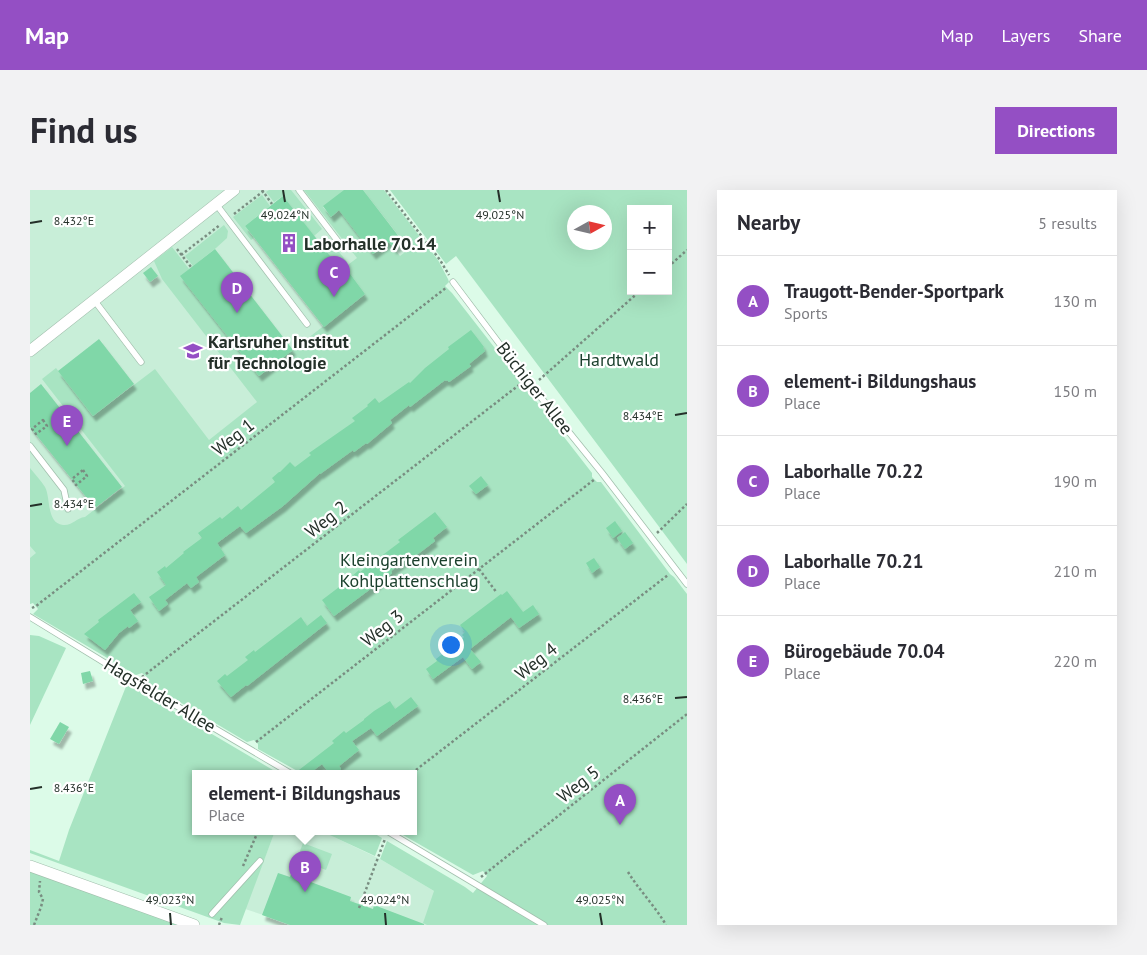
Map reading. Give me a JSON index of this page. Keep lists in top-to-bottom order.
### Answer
{
  "streets": {
    "lane": ["Büchiger Allee", "Hagsfelder Allee"],
    "path": [
      "Weg 1",
      "Weg 2",
      "Weg 3",
      "Weg 4",
      "Weg 5"
    ]
  },
  "crossings": [
    ["Büchiger Allee", "Weg 4"]
  ],
  "parks": ["Hardtwald", "Kleingartenverein Kohlplattenschlag"],
  "places": {
    "building": ["Laborhalle 70.14"],
    "school or university": ["Karlsruher Institut für Technologie"]
  },
  "north": "right",
  "page": {
    "header": "Map",
    "nav": ["Map", "Layers", "Share"],
    "title": "Find us",
    "buttons": "Directions",
    "heading": ["Nearby", "5 results"],
    "map_buttons": ["+", "−"],
    "list": [
      {
        "mark": "A",
        "name": "Traugott-Bender-Sportpark",
        "note": "Sports",
        "value": "130 m"
      },
      {
        "mark": "B",
        "name": "element-i Bildungshaus",
        "note": "Place",
        "value": "150 m"
      },
      {
        "mark": "C",
        "name": "Laborhalle 70.22",
        "note": "Place",
        "value": "190 m"
      },
      {
        "mark": "D",
        "name": "Laborhalle 70.21",
        "note": "Place",
        "value": "210 m"
      },
      {
        "mark": "E",
        "name": "Bürogebäude 70.04",
        "note": "Place",
        "value": "220 m"
      }
    ],
    "pins": [
      "C",
      "D",
      "E",
      "A",
      "B"
    ],
    "popup": ["element-i Bildungshaus", "Place"]
  },
  "coordinates": [
    "49.024°N",
    "49.025°N",
    "8.432°E",
    "8.434°E",
    "8.436°E",
    "49.023°N"
  ]
}
